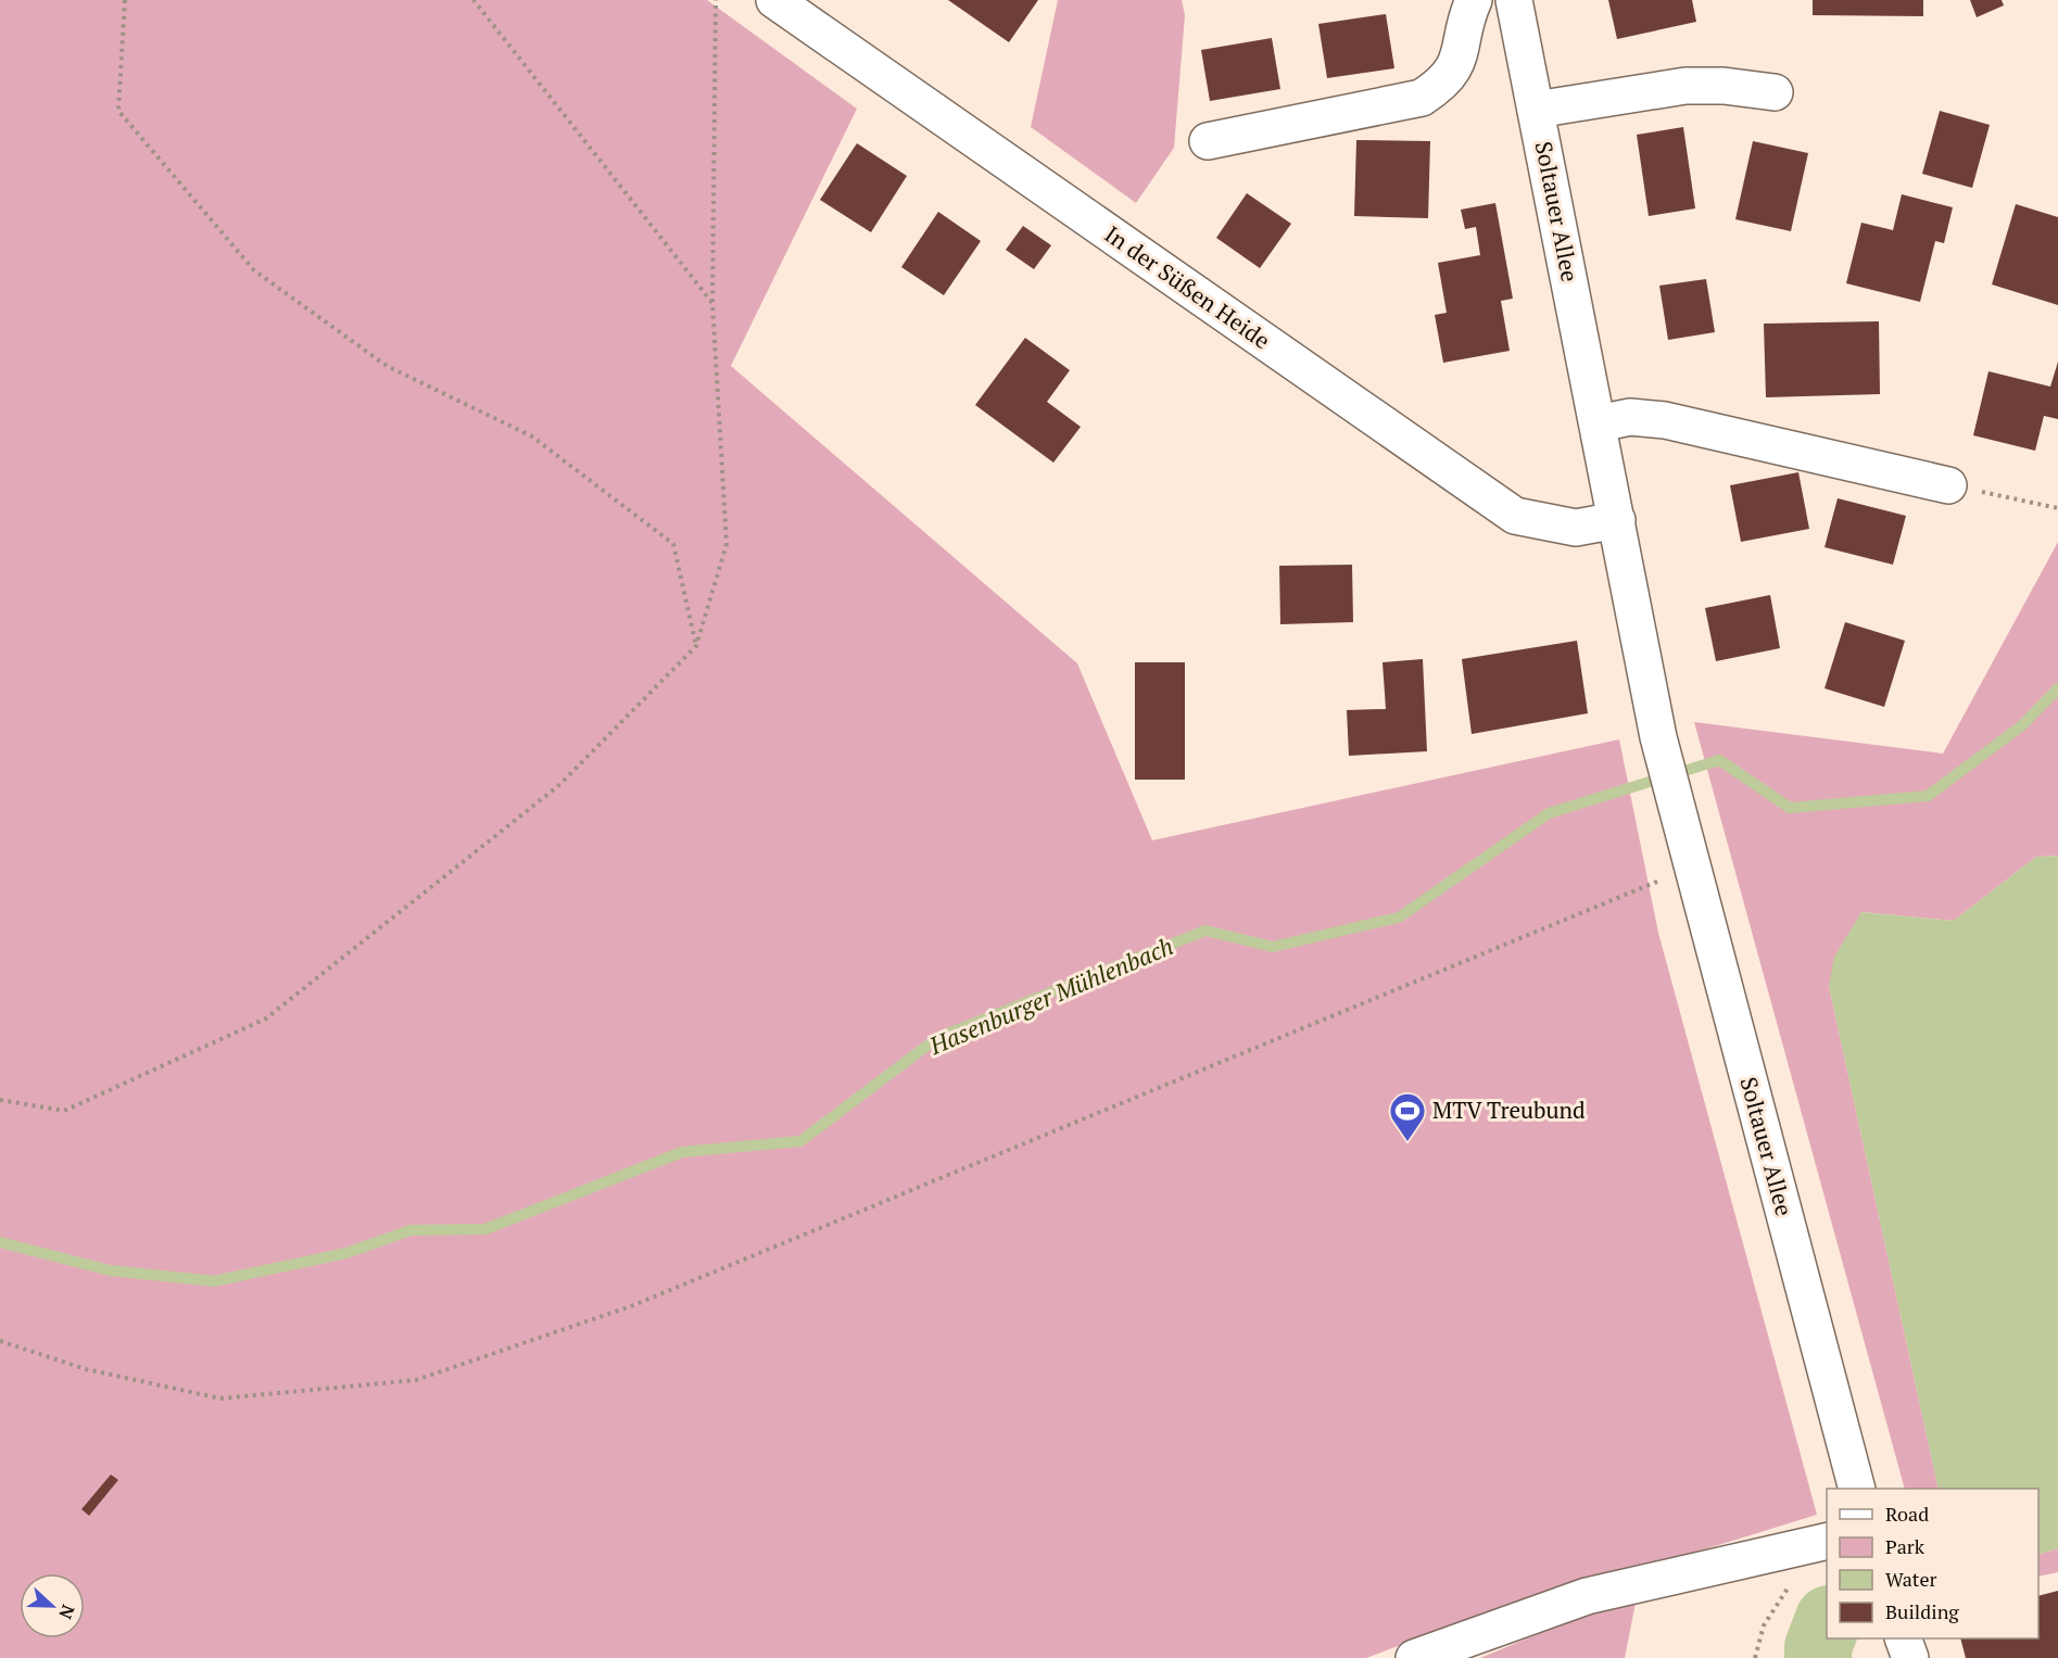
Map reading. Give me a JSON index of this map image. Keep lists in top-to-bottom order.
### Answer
{
  "streets": {
    "street": ["Soltauer Allee", "In der Süßen Heide"]
  },
  "crossings": [
    ["Soltauer Allee", "In der Süßen Heide"]
  ],
  "water": ["Hasenburger Mühlenbach"],
  "places": {
    "sports": ["MTV Treubund"]
  },
  "legend": [
    "Road",
    "Park",
    "Water",
    "Building"
  ],
  "north": "right"
}
